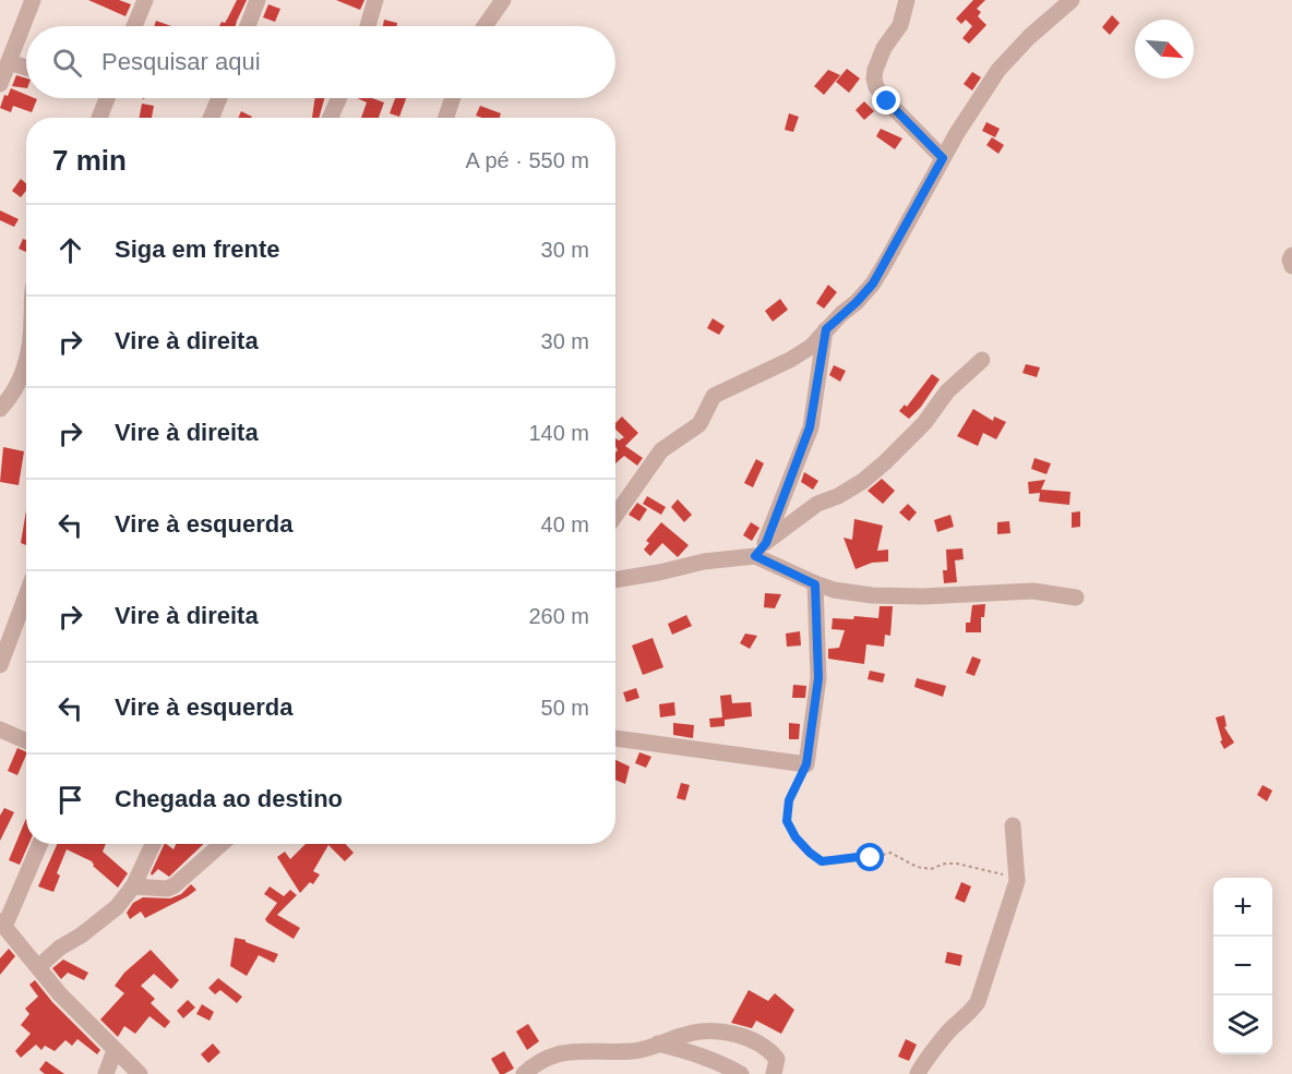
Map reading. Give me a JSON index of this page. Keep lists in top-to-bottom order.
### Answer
{
  "north": "bottom right",
  "page": {
    "search": "Pesquisar aqui",
    "heading": ["7 min", "A pé · 550 m"],
    "list": [
      ["Siga em frente", "30 m"],
      ["Vire à direita", "30 m"],
      ["Vire à direita", "140 m"],
      ["Vire à esquerda", "40 m"],
      ["Vire à direita", "260 m"],
      ["Vire à esquerda", "50 m"],
      "Chegada ao destino"
    ],
    "map_buttons": ["+", "−"]
  }
}
